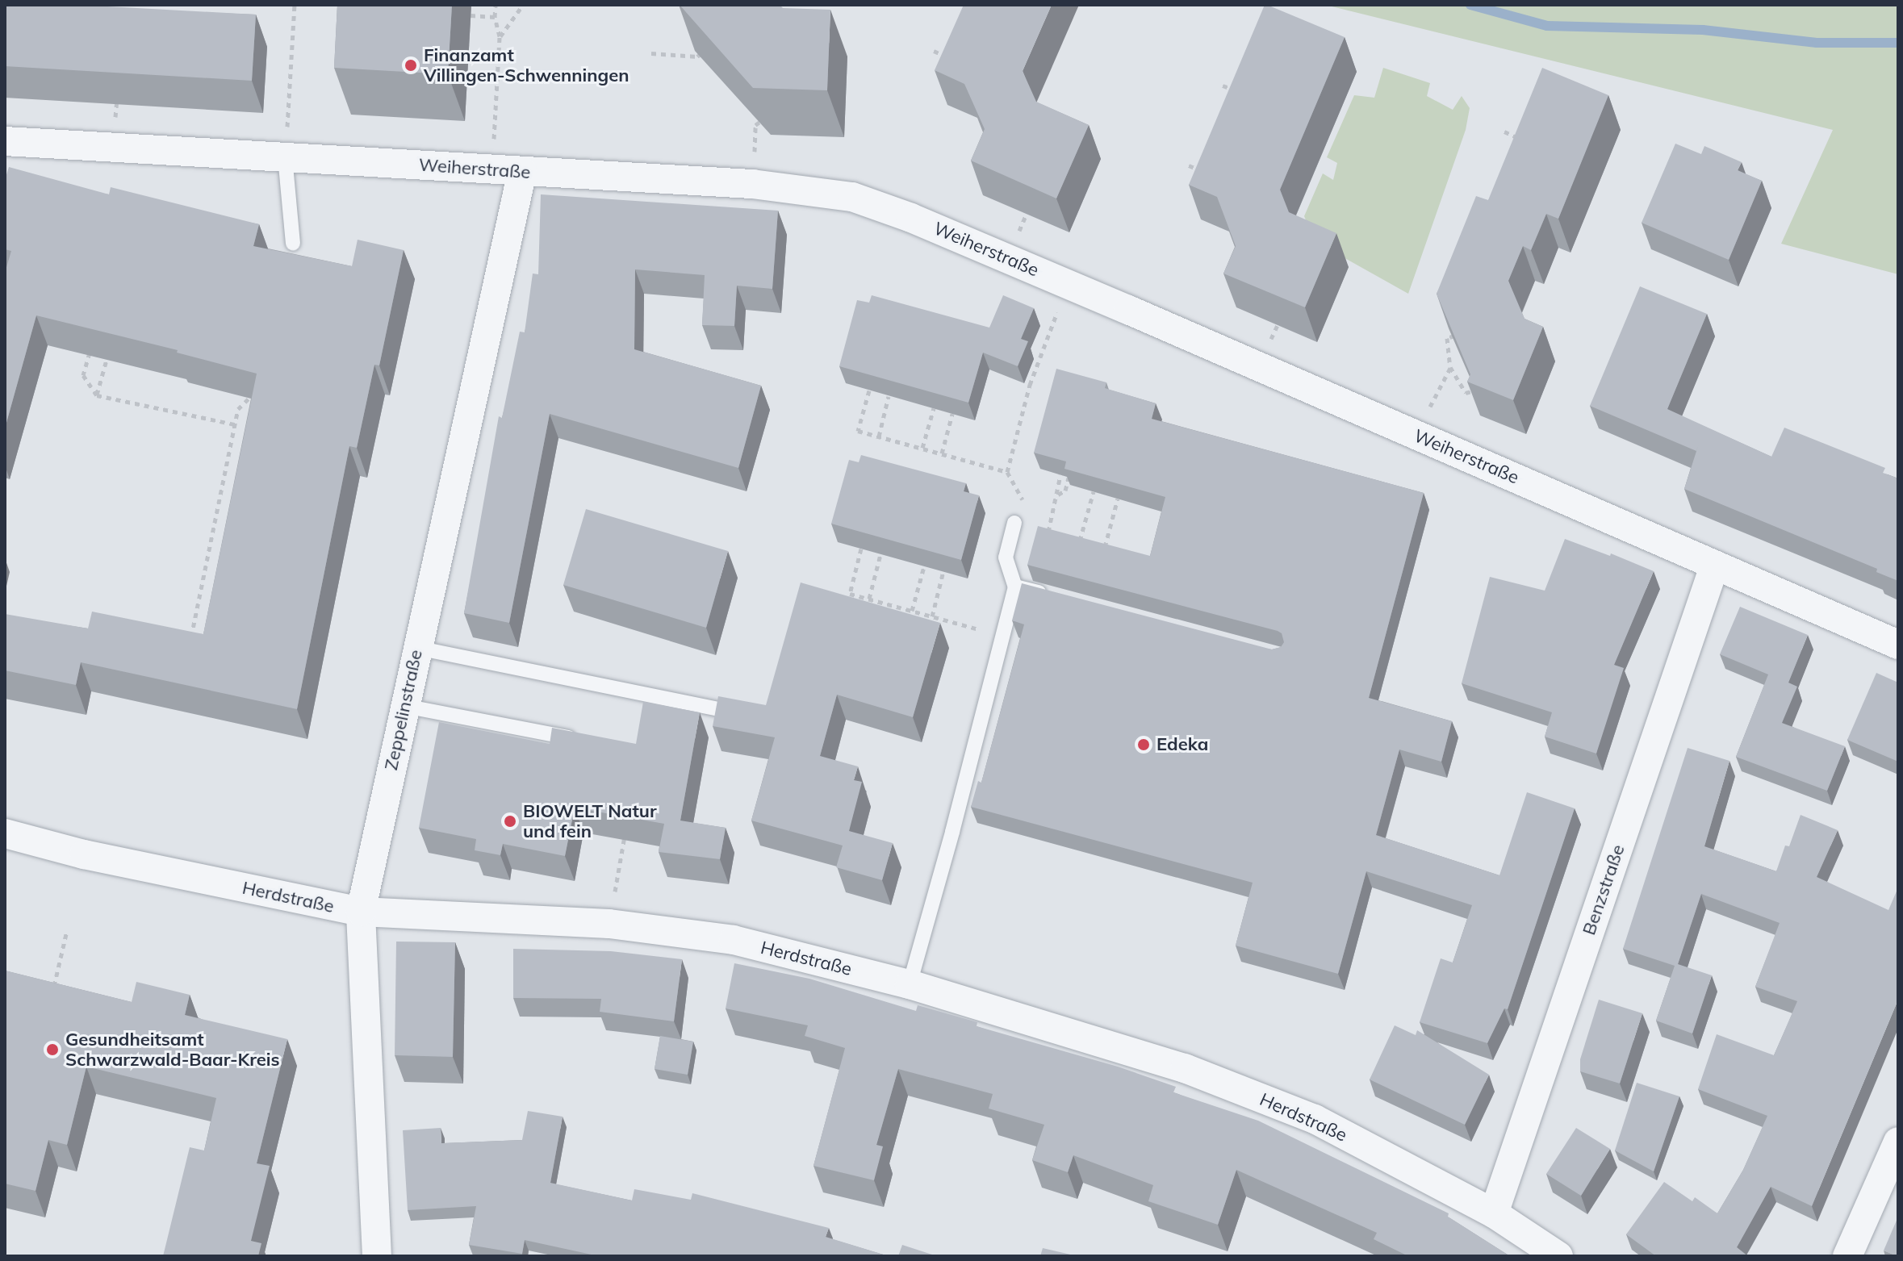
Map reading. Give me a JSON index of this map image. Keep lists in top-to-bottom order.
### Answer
{
  "streets": {
    "street": [
      "Weiherstraße",
      "Zeppelinstraße",
      "Benzstraße",
      "Herdstraße"
    ]
  },
  "crossings": [
    ["Weiherstraße", "Zeppelinstraße"],
    ["Weiherstraße", "Benzstraße"],
    ["Zeppelinstraße", "Herdstraße"],
    ["Benzstraße", "Herdstraße"]
  ],
  "places": [
    "Finanzamt Villingen-Schwenningen",
    "Edeka",
    "BIOWELT Natur und fein",
    "Gesundheitsamt Schwarzwald-Baar-Kreis"
  ]
}
